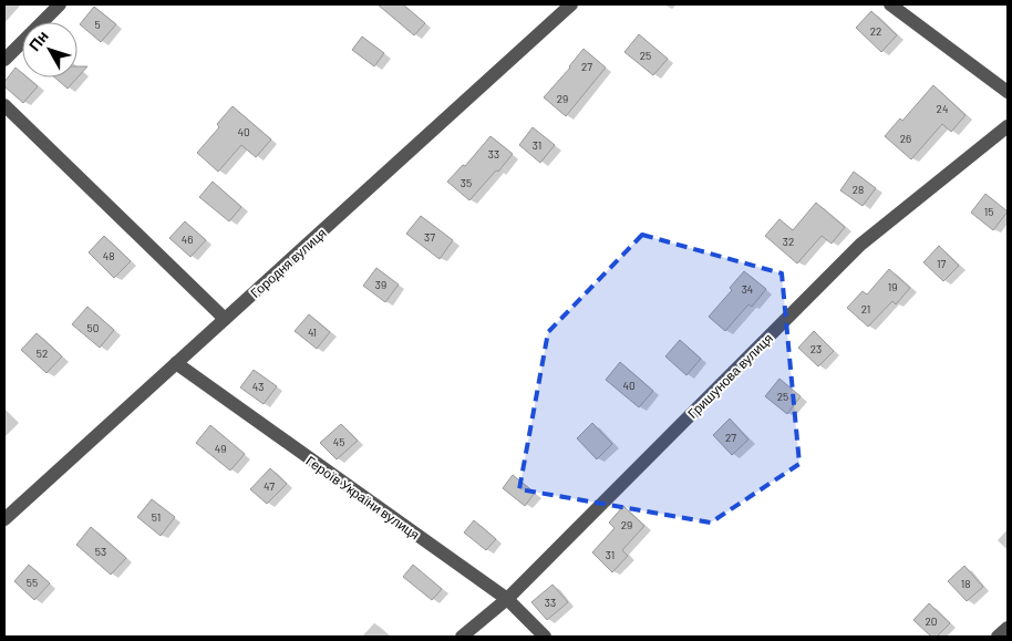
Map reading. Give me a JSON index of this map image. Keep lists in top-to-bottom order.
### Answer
{
  "streets": {
    "street": ["Городня вулиця", "Гришунова вулиця", "Героїв України вулиця"]
  },
  "crossings": [
    ["Городня вулиця", "Героїв України вулиця"],
    ["Гришунова вулиця", "Героїв України вулиця"]
  ],
  "house_numbers": [
    "5",
    "22",
    "25",
    "27",
    "29",
    "24",
    "40",
    "26",
    "31",
    "33",
    "35",
    "28",
    "15",
    "37",
    "46",
    "32",
    "48",
    "17",
    "39",
    "19",
    "34",
    "21",
    "50",
    "41",
    "23",
    "52",
    "40",
    "43",
    "25",
    "27",
    "45",
    "49",
    "47",
    "51",
    "29",
    "53",
    "31",
    "55",
    "18",
    "33",
    "20"
  ],
  "north": "top left"
}
